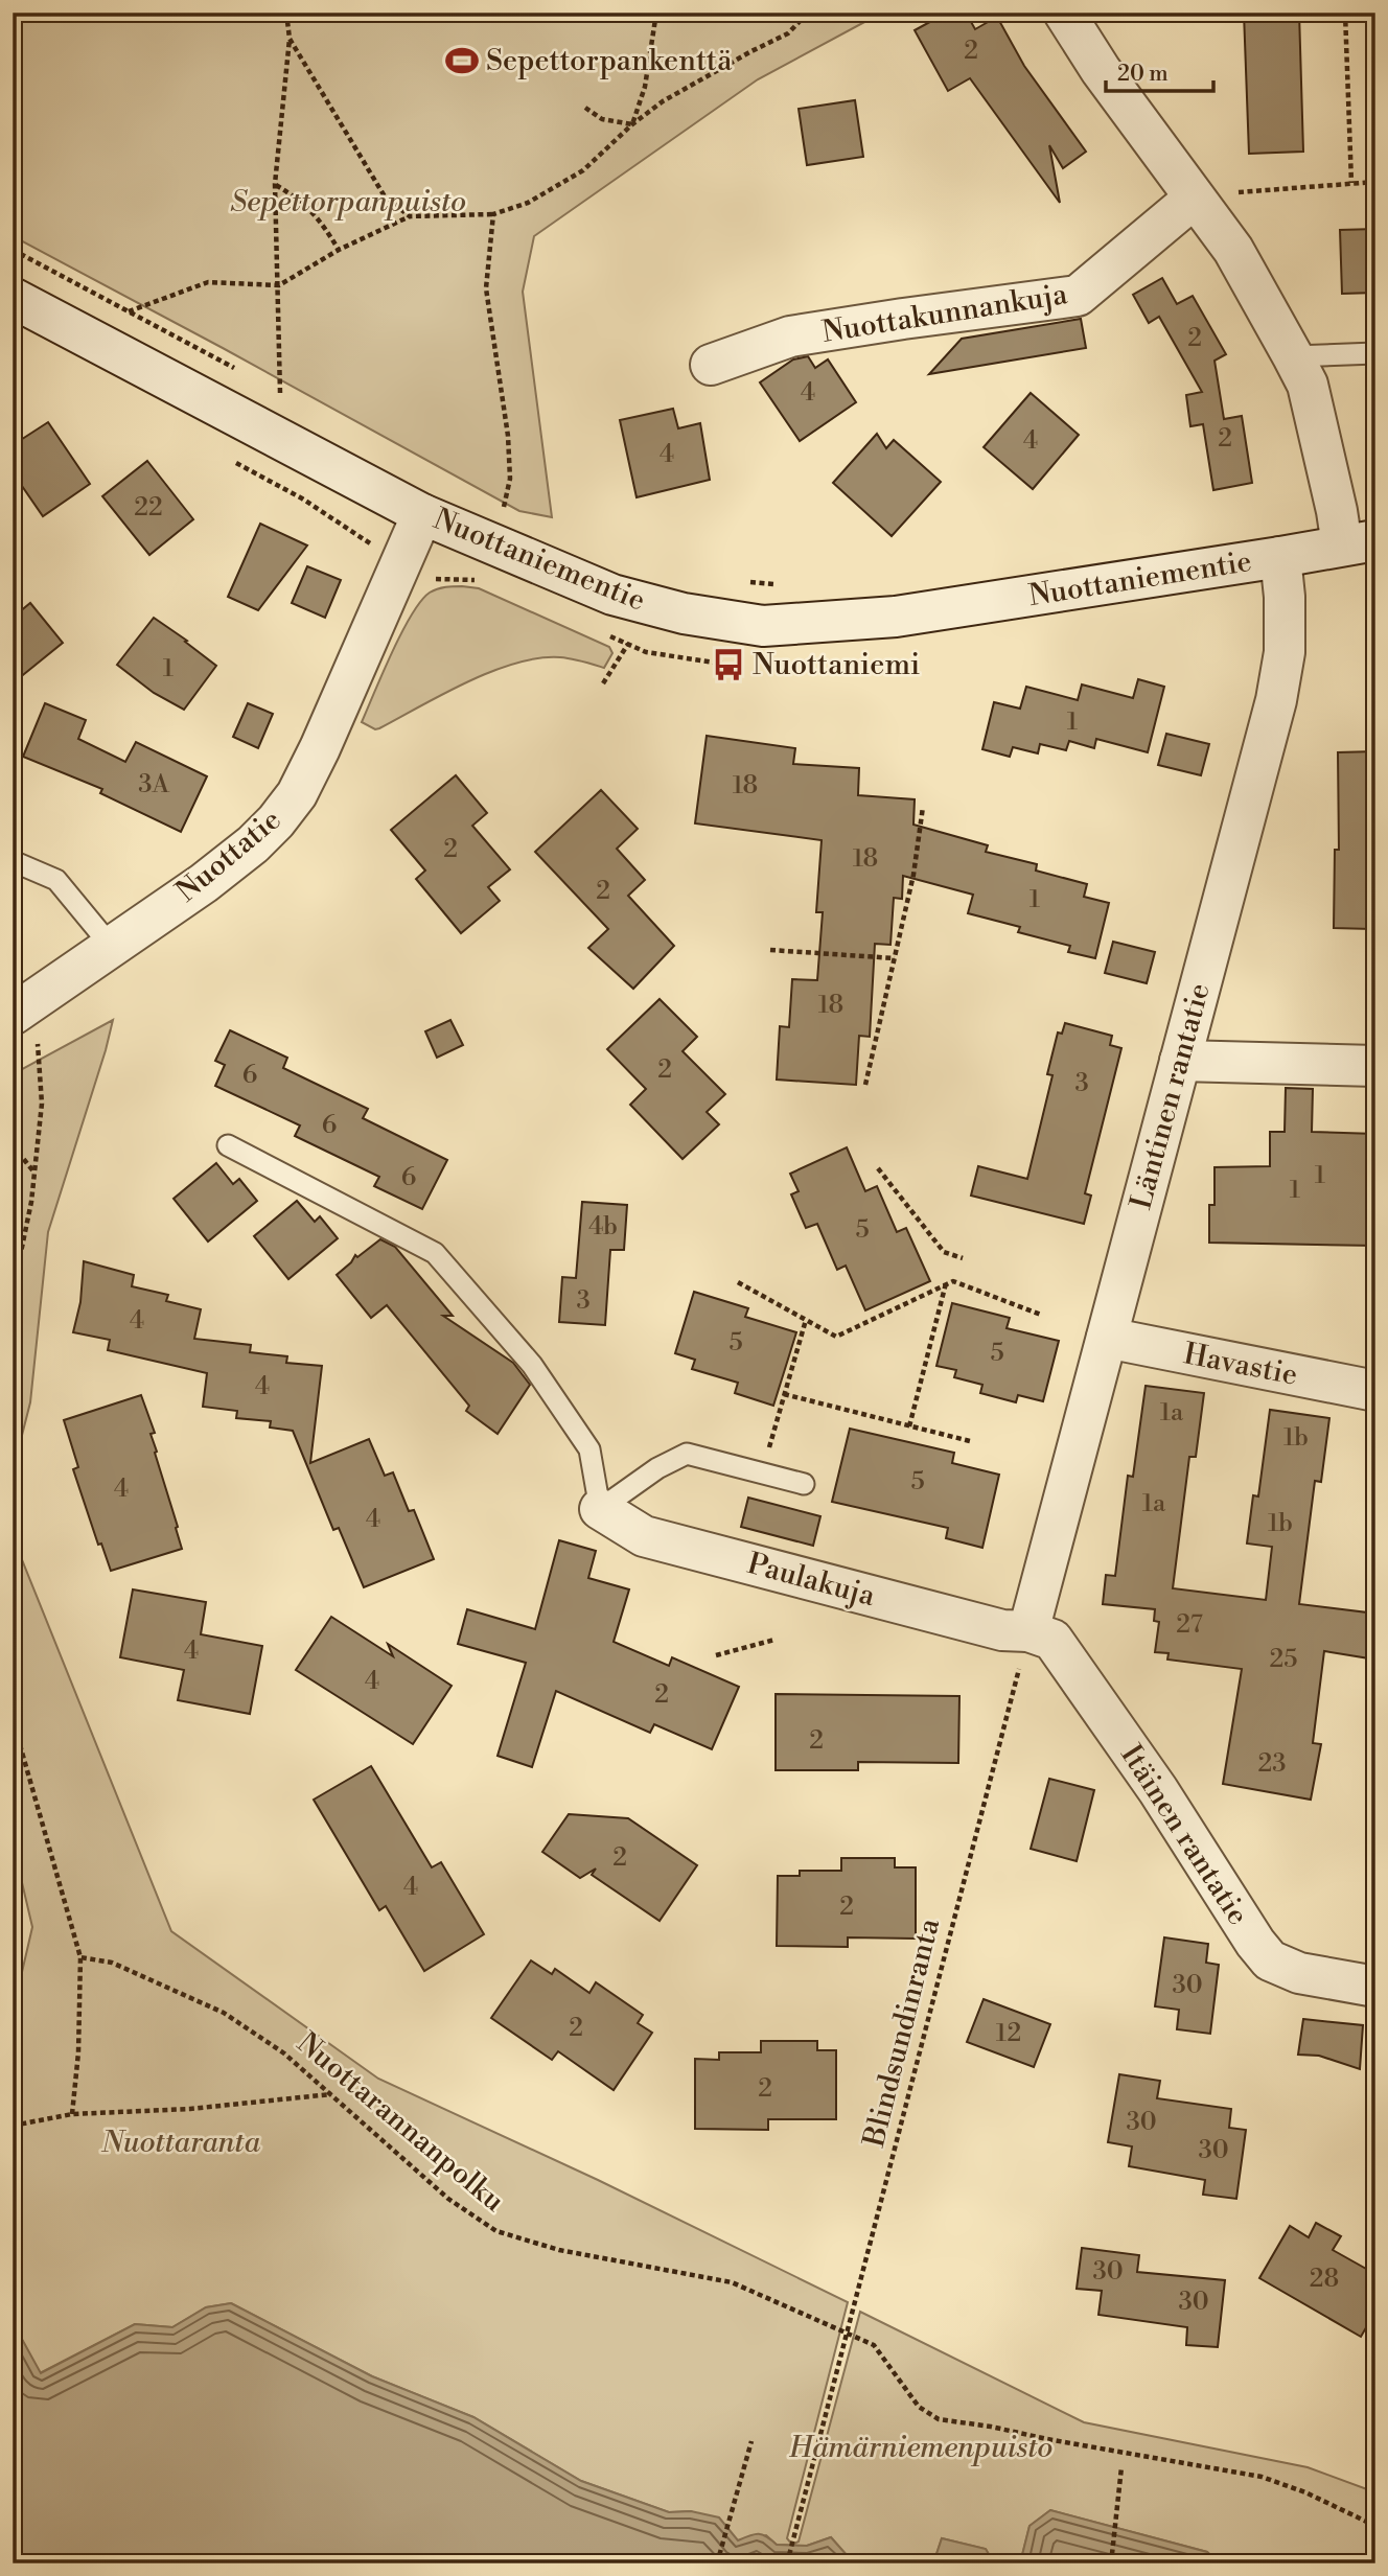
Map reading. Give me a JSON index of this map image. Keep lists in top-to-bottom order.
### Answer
{
  "streets": {
    "street": [
      "Nuottakunnankuja",
      "Nuottaniementie",
      "Nuottatie",
      "Läntinen rantatie",
      "Havastie",
      "Paulakuja",
      "Itäinen rantatie"
    ],
    "path": ["Blindsundinranta", "Nuottarannanpolku"]
  },
  "crossings": [
    ["Nuottaniementie", "Nuottatie"],
    ["Nuottaniementie", "Läntinen rantatie"],
    ["Läntinen rantatie", "Havastie"],
    ["Läntinen rantatie", "Paulakuja"],
    ["Läntinen rantatie", "Itäinen rantatie"],
    ["Läntinen rantatie", "Blindsundinranta"],
    ["Paulakuja", "Itäinen rantatie"],
    ["Paulakuja", "Blindsundinranta"],
    ["Itäinen rantatie", "Blindsundinranta"],
    ["Blindsundinranta", "Nuottarannanpolku"]
  ],
  "parks": ["Sepettorpanpuisto", "Nuottaranta", "Hämärniemenpuisto"],
  "places": {
    "sports": ["Sepettorpankenttä"],
    "bus stop": ["Nuottaniemi"]
  },
  "house_numbers": [
    "2",
    "2",
    "4",
    "2",
    "4",
    "4",
    "22",
    "1",
    "1",
    "3A",
    "18",
    "2",
    "18",
    "2",
    "1",
    "18",
    "2",
    "6",
    "3",
    "6",
    "1",
    "6",
    "1",
    "4b",
    "5",
    "3",
    "4",
    "5",
    "5",
    "4",
    "1a",
    "1b",
    "5",
    "4",
    "1a",
    "4",
    "1b",
    "27",
    "4",
    "25",
    "4",
    "2",
    "2",
    "23",
    "2",
    "4",
    "2",
    "30",
    "2",
    "12",
    "2",
    "30",
    "30",
    "30",
    "28",
    "30"
  ],
  "scale_bar": "20 m"
}
